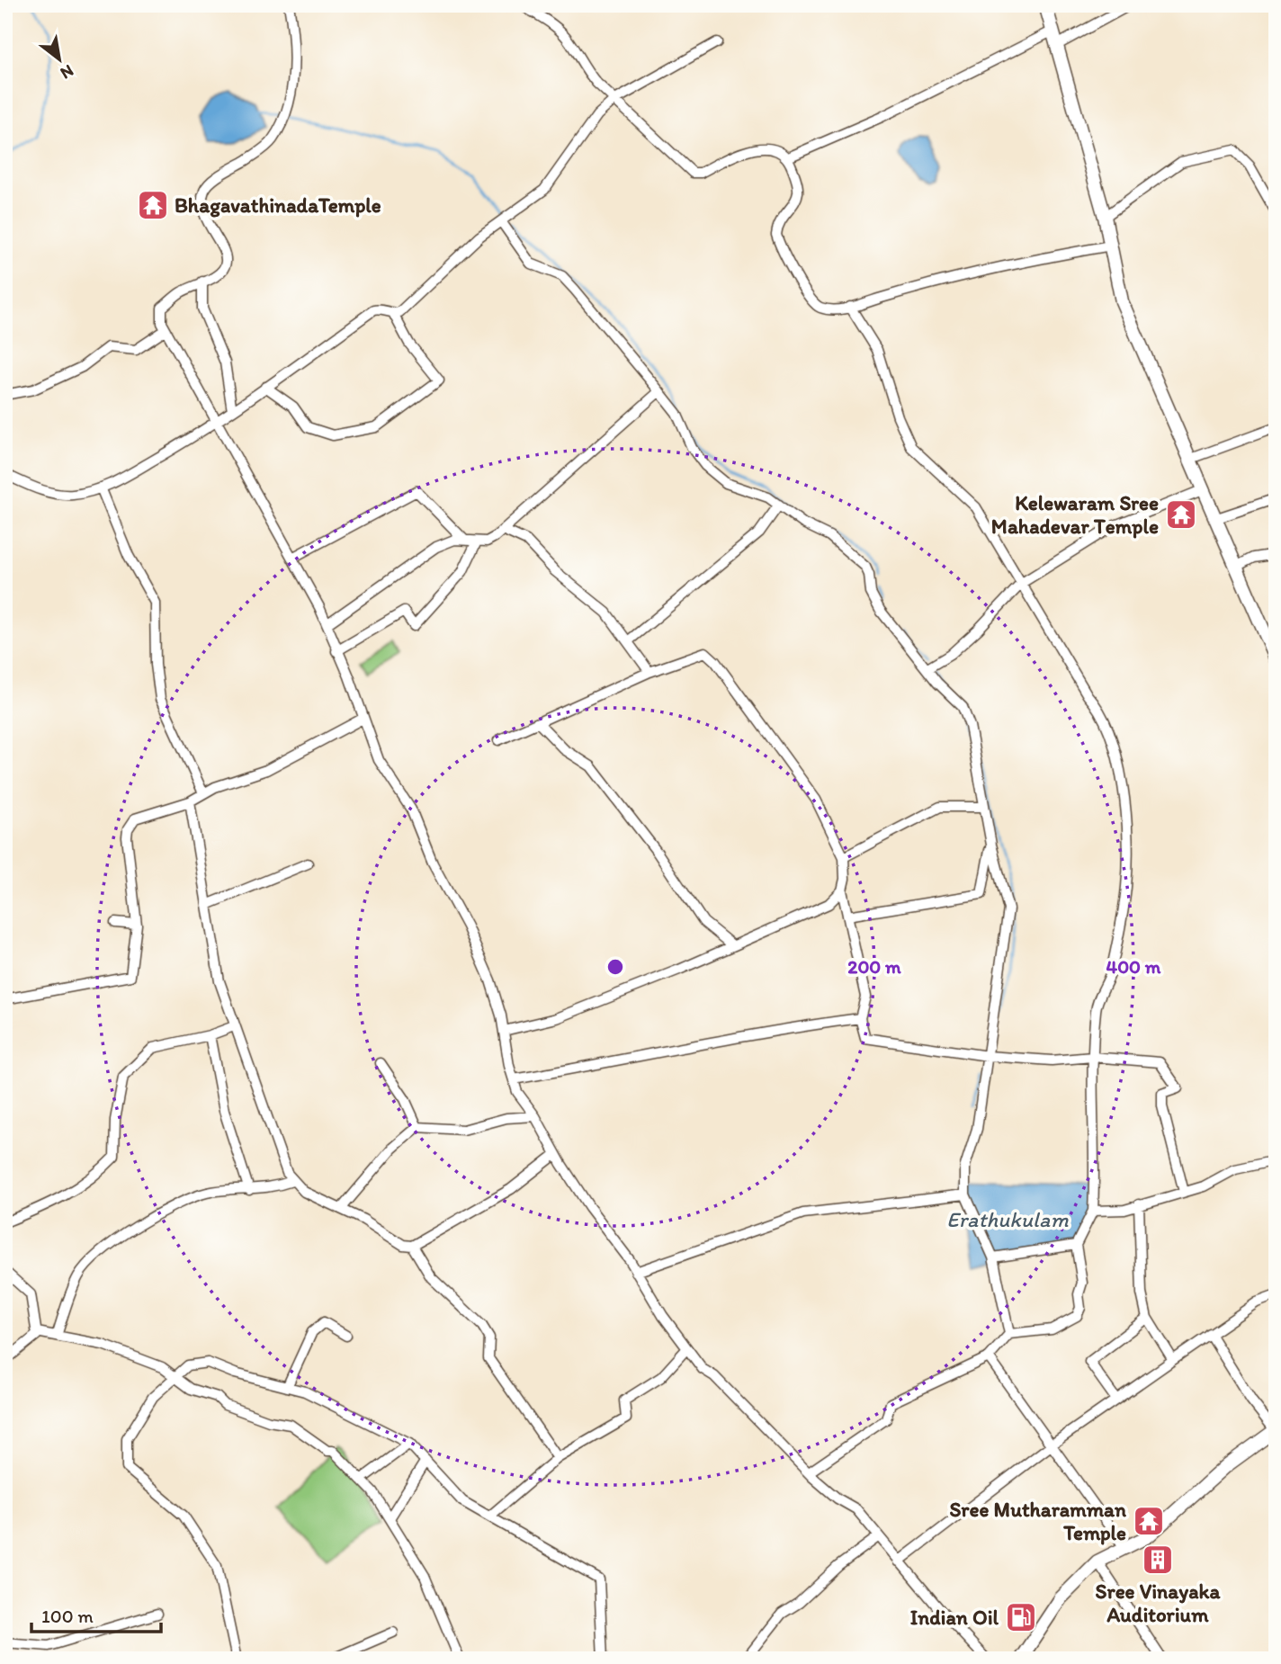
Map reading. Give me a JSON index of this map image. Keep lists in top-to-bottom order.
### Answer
{
  "water": ["Erathukulam"],
  "places": {
    "temple": ["BhagavathinadaTemple", "Kelewaram Sree Mahadevar Temple", "Sree Mutharamman Temple"],
    "building": ["Sree Vinayaka Auditorium"],
    "fuel station": ["Indian Oil"]
  },
  "scale_bar": "100 m",
  "north": "bottom right",
  "rings": ["200 m", "400 m"]
}
